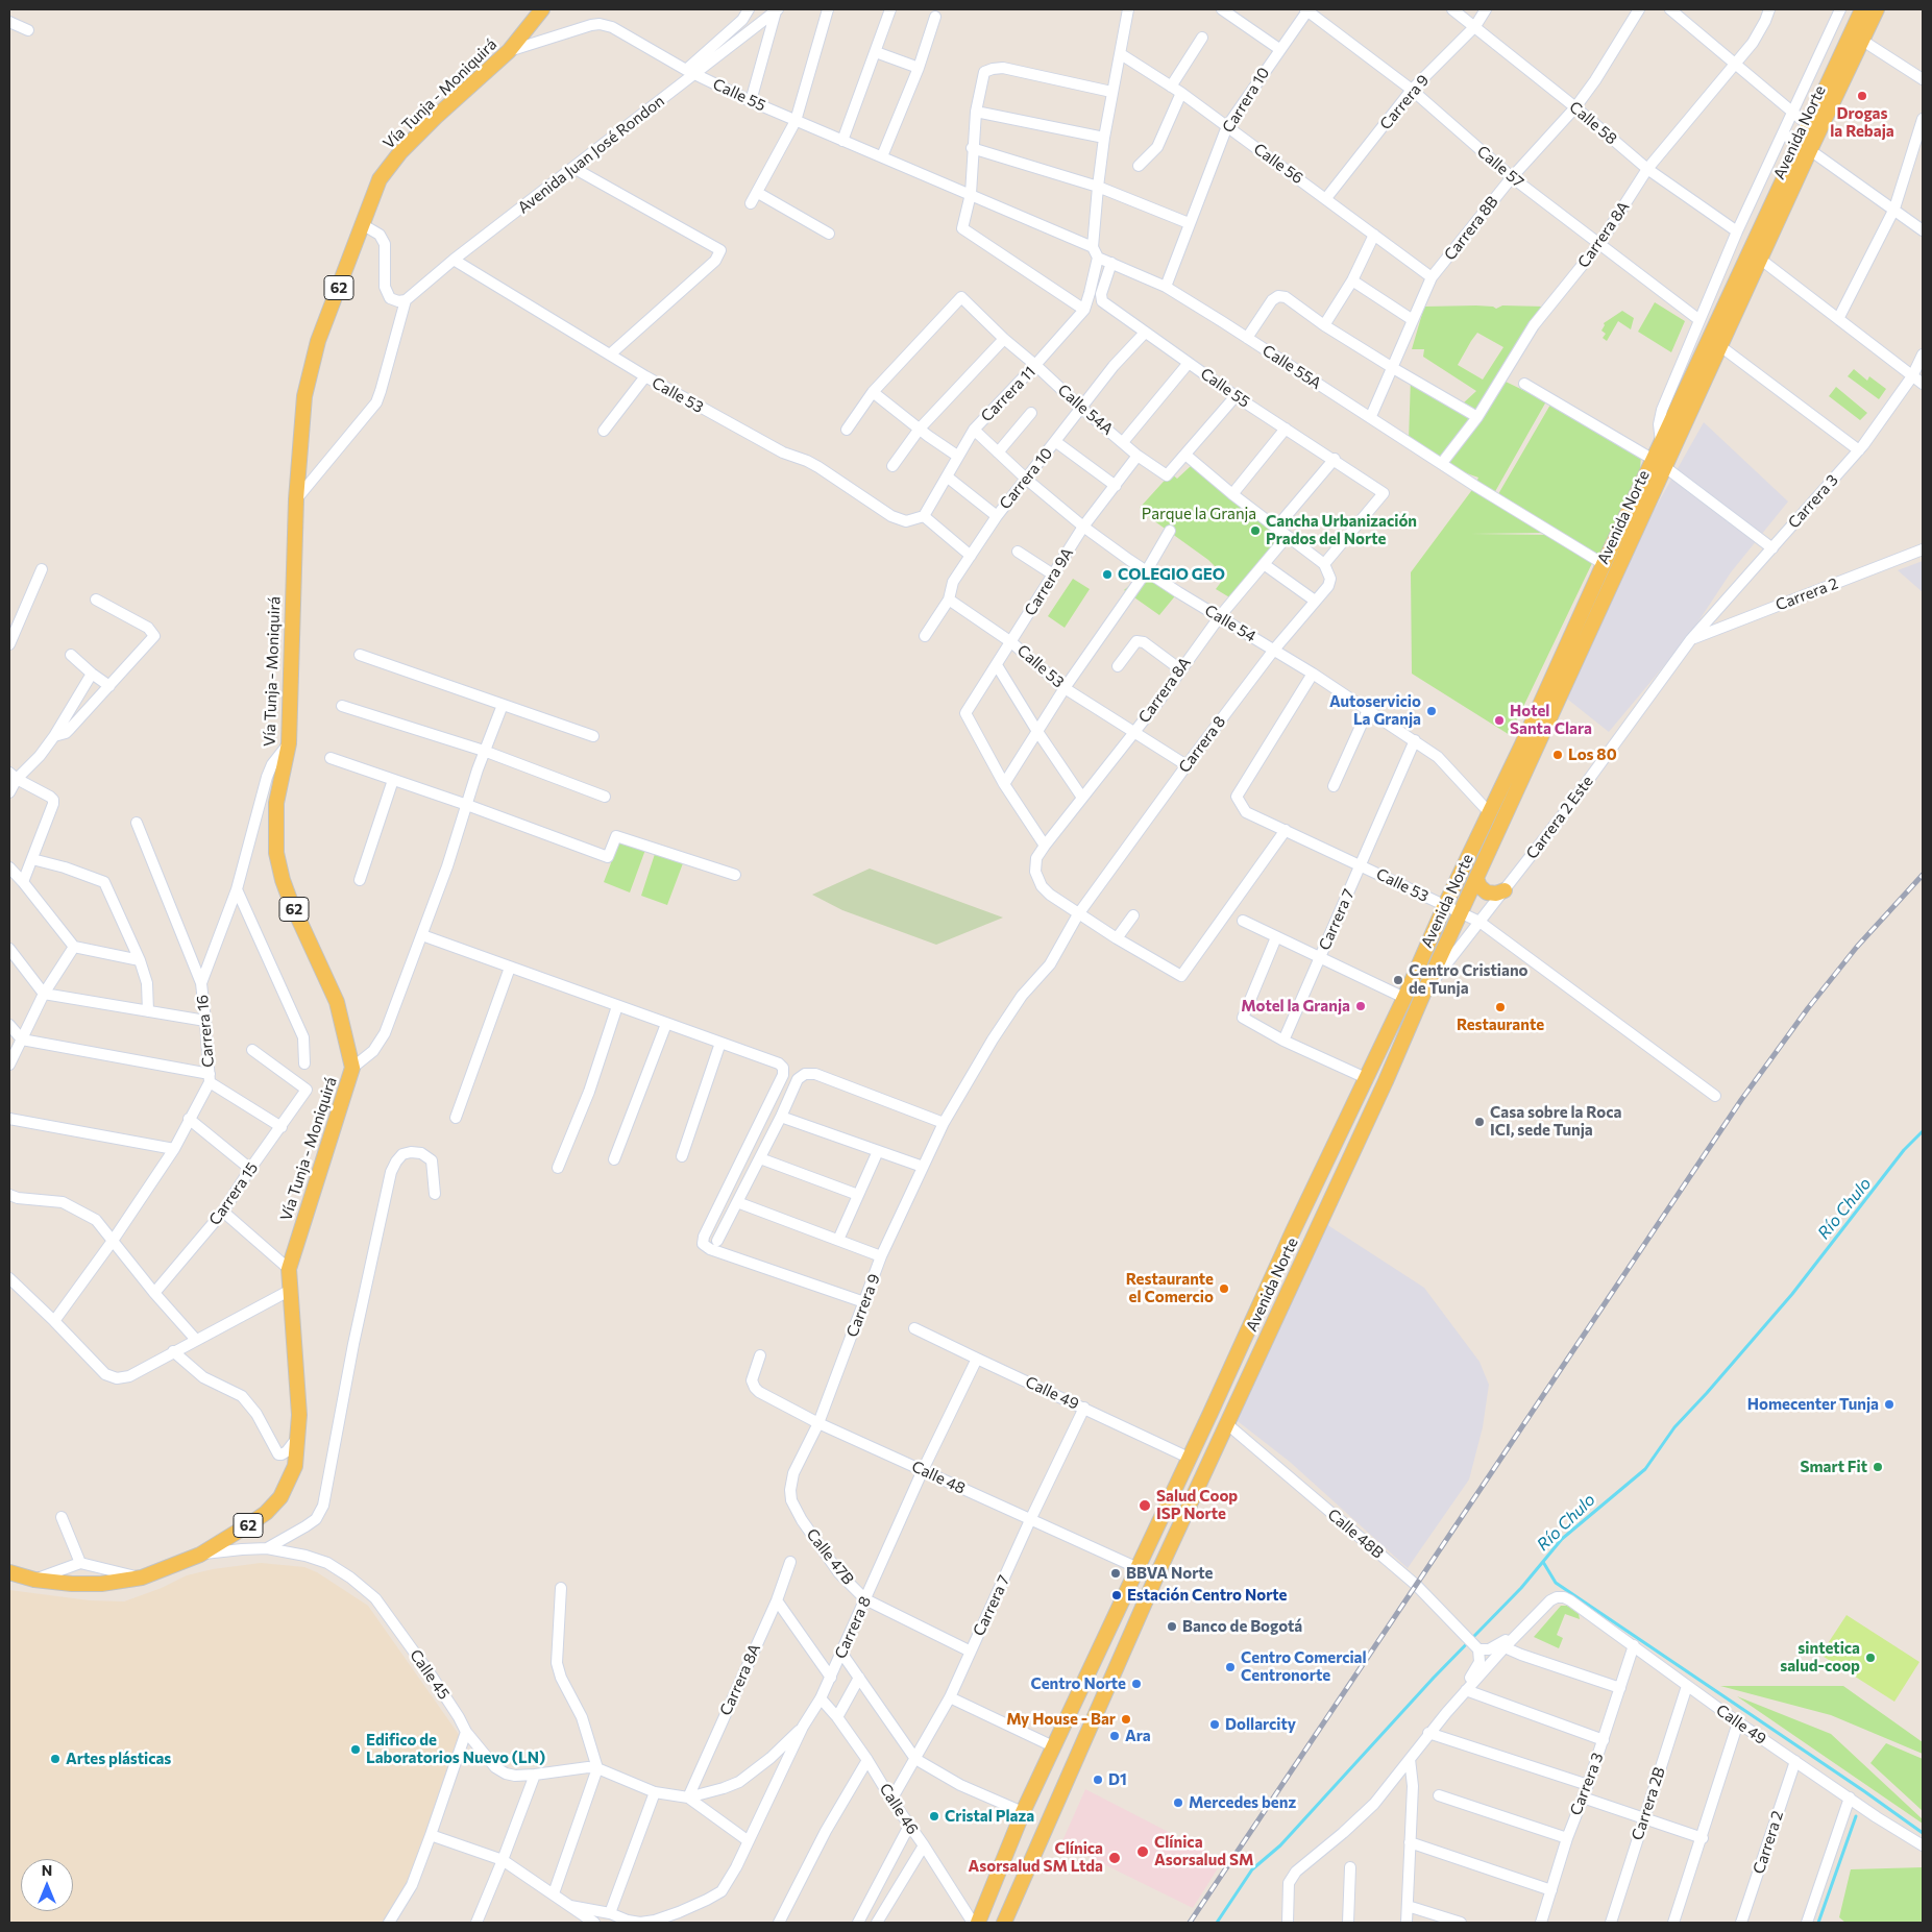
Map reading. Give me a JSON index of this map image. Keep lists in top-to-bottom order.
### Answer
{
  "streets": {
    "main road": ["Vía Tunja - Moniquirá", "Avenida Norte", "62"],
    "street": [
      "Calle 55",
      "Carrera 10",
      "Carrera 9",
      "Calle 58",
      "Avenida Juan José Rondon",
      "Calle 56",
      "Calle 57",
      "Carrera 8B",
      "Carrera 8A",
      "Calle 55A",
      "Carrera 11",
      "Calle 53",
      "Calle 54A",
      "Carrera 3",
      "Carrera 9A",
      "Carrera 2",
      "Calle 54",
      "Carrera 8",
      "Carrera 2 Este",
      "Carrera 7",
      "Carrera 16",
      "Carrera 15",
      "Calle 49",
      "Calle 48",
      "Calle 48B",
      "Calle 47B",
      "Calle 45",
      "Carrera 2B",
      "Calle 46"
    ]
  },
  "crossings": [
    ["Vía Tunja - Moniquirá", "Calle 55"],
    ["Vía Tunja - Moniquirá", "Carrera 16"],
    ["Vía Tunja - Moniquirá", "Calle 45"],
    ["Calle 55", "Carrera 10"],
    ["Calle 55", "Avenida Juan José Rondon"],
    ["Calle 55", "Calle 55A"],
    ["Calle 55", "Carrera 8"],
    ["Carrera 10", "Calle 56"],
    ["Carrera 10", "Calle 57"],
    ["Carrera 10", "Calle 55A"],
    ["Carrera 10", "Calle 53"],
    ["Carrera 10", "Calle 54A"],
    ["Carrera 10", "Calle 54"],
    ["Carrera 9", "Calle 58"],
    ["Carrera 9", "Calle 56"],
    ["Carrera 9", "Calle 57"],
    ["Carrera 9", "Carrera 8"],
    ["Carrera 9", "Calle 48"],
    ["Carrera 9", "Calle 47B"],
    ["Calle 58", "Avenida Norte"],
    ["Calle 58", "Carrera 8B"],
    ["Calle 58", "Carrera 8A"],
    ["Avenida Norte", "Calle 57"],
    ["Avenida Norte", "Calle 55A"],
    ["Avenida Norte", "Calle 53"],
    ["Avenida Norte", "Calle 54"],
    ["Avenida Norte", "Carrera 2 Este"],
    ["Avenida Norte", "Calle 49"],
    ["Avenida Norte", "Calle 48"],
    ["Avenida Norte", "Calle 48B"],
    ["Avenida Juan José Rondon", "Calle 53"],
    ["Calle 56", "Carrera 8B"],
    ["Calle 57", "Carrera 8B"],
    ["Calle 57", "Carrera 8A"],
    ["Carrera 8B", "Calle 55A"],
    ["Carrera 8A", "Calle 55A"],
    ["Carrera 8A", "Calle 53"],
    ["Carrera 8A", "Calle 54"],
    ["Carrera 8A", "Carrera 8"],
    ["Carrera 8A", "Calle 45"],
    ["Calle 55A", "Carrera 11"],
    ["Carrera 11", "Calle 53"],
    ["Carrera 11", "Calle 54A"],
    ["Carrera 11", "Calle 54"],
    ["Calle 53", "Carrera 9A"],
    ["Calle 53", "Calle 54"],
    ["Calle 53", "Carrera 8"],
    ["Calle 53", "Carrera 2 Este"],
    ["Calle 53", "Carrera 7"],
    ["Calle 54A", "Carrera 9A"],
    ["Carrera 3", "Carrera 2"],
    ["Carrera 3", "Carrera 2 Este"],
    ["Carrera 3", "Calle 49"],
    ["Carrera 9A", "Calle 54"],
    ["Carrera 2", "Carrera 2 Este"],
    ["Carrera 2", "Calle 49"],
    ["Calle 54", "Carrera 8"],
    ["Calle 54", "Carrera 7"],
    ["Carrera 8", "Calle 49"],
    ["Carrera 8", "Calle 48"],
    ["Carrera 8", "Calle 47B"],
    ["Carrera 8", "Calle 46"],
    ["Carrera 7", "Calle 49"],
    ["Carrera 7", "Calle 48"],
    ["Carrera 7", "Calle 47B"],
    ["Carrera 7", "Calle 46"],
    ["Calle 49", "Carrera 2B"]
  ],
  "water": ["Río Chulo"],
  "parks": ["Parque la Granja"],
  "places": [
    "Drogas la Rebaja",
    "Cancha Urbanización Prados del Norte",
    "COLEGIO GEO",
    "Autoservicio La Granja",
    "Hotel Santa Clara",
    "Los 80",
    "Centro Cristiano de Tunja",
    "Motel la Granja",
    "Restaurante",
    "Casa sobre la Roca ICI, sede Tunja",
    "Restaurante el Comercio",
    "Homecenter Tunja",
    "Smart Fit",
    "Salud Coop ISP Norte",
    "BBVA Norte",
    "Estación Centro Norte",
    "Banco de Bogotá",
    "sintetica salud-coop",
    "Centro Comercial Centronorte",
    "Centro Norte",
    "My House - Bar",
    "Dollarcity",
    "Ara",
    "Edifico de Laboratorios Nuevo (LN)",
    "Artes plásticas",
    "D1",
    "Mercedes benz",
    "Cristal Plaza",
    "Clínica Asorsalud SM",
    "Clínica Asorsalud SM Ltda"
  ],
  "north": "top"
}
